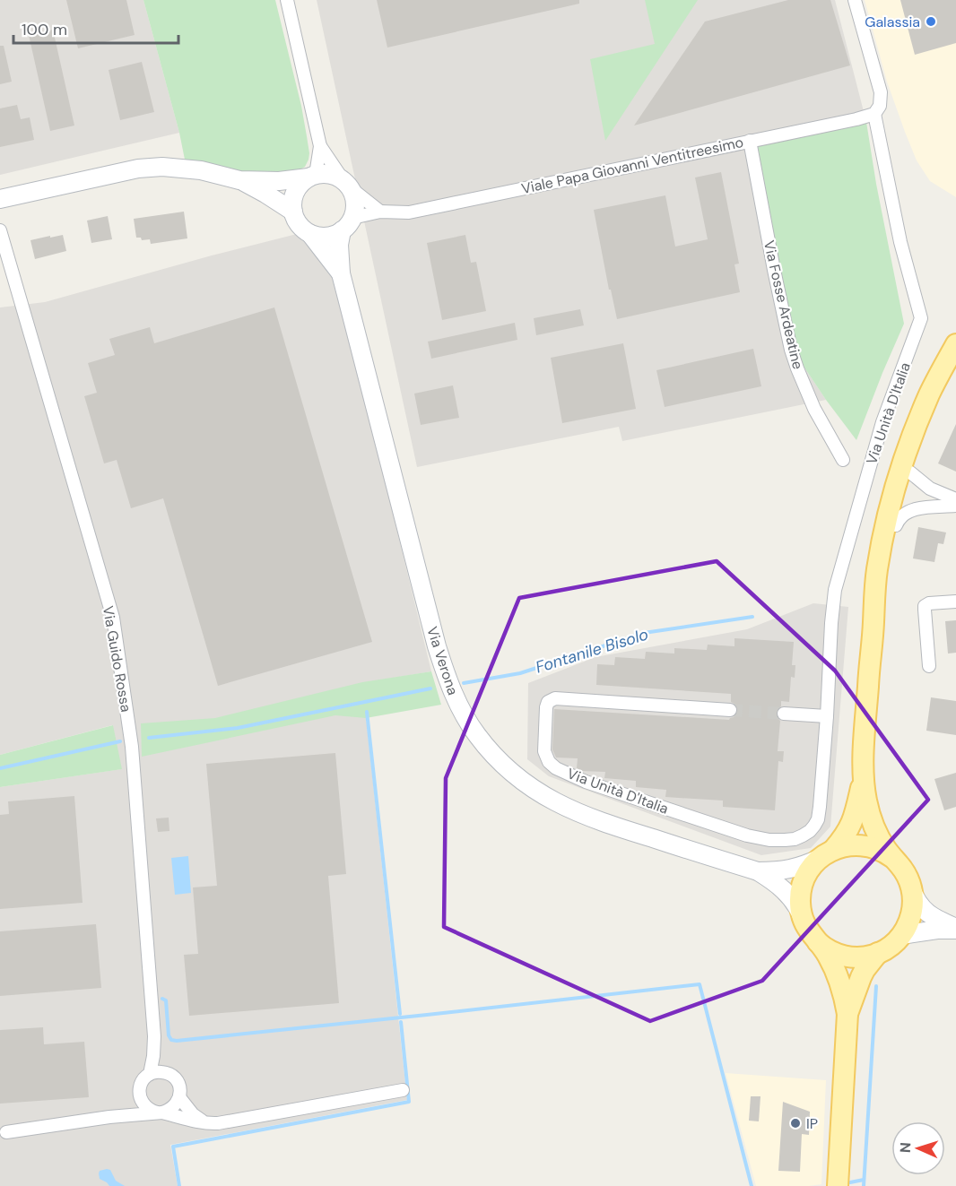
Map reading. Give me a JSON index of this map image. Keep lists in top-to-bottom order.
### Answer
{
  "streets": {
    "street": [
      "Viale Papa Giovanni Ventitreesimo",
      "Via Fosse Ardeatine",
      "Via Unità D'Italia",
      "Via Guido Rossa",
      "Via Verona"
    ]
  },
  "crossings": [
    ["Viale Papa Giovanni Ventitreesimo", "Via Fosse Ardeatine"],
    ["Viale Papa Giovanni Ventitreesimo", "Via Unità D'Italia"],
    ["Viale Papa Giovanni Ventitreesimo", "Via Verona"]
  ],
  "water": ["Fontanile Bisolo"],
  "places": ["Galassia", "IP"],
  "scale_bar": "100 m",
  "north": "left"
}
